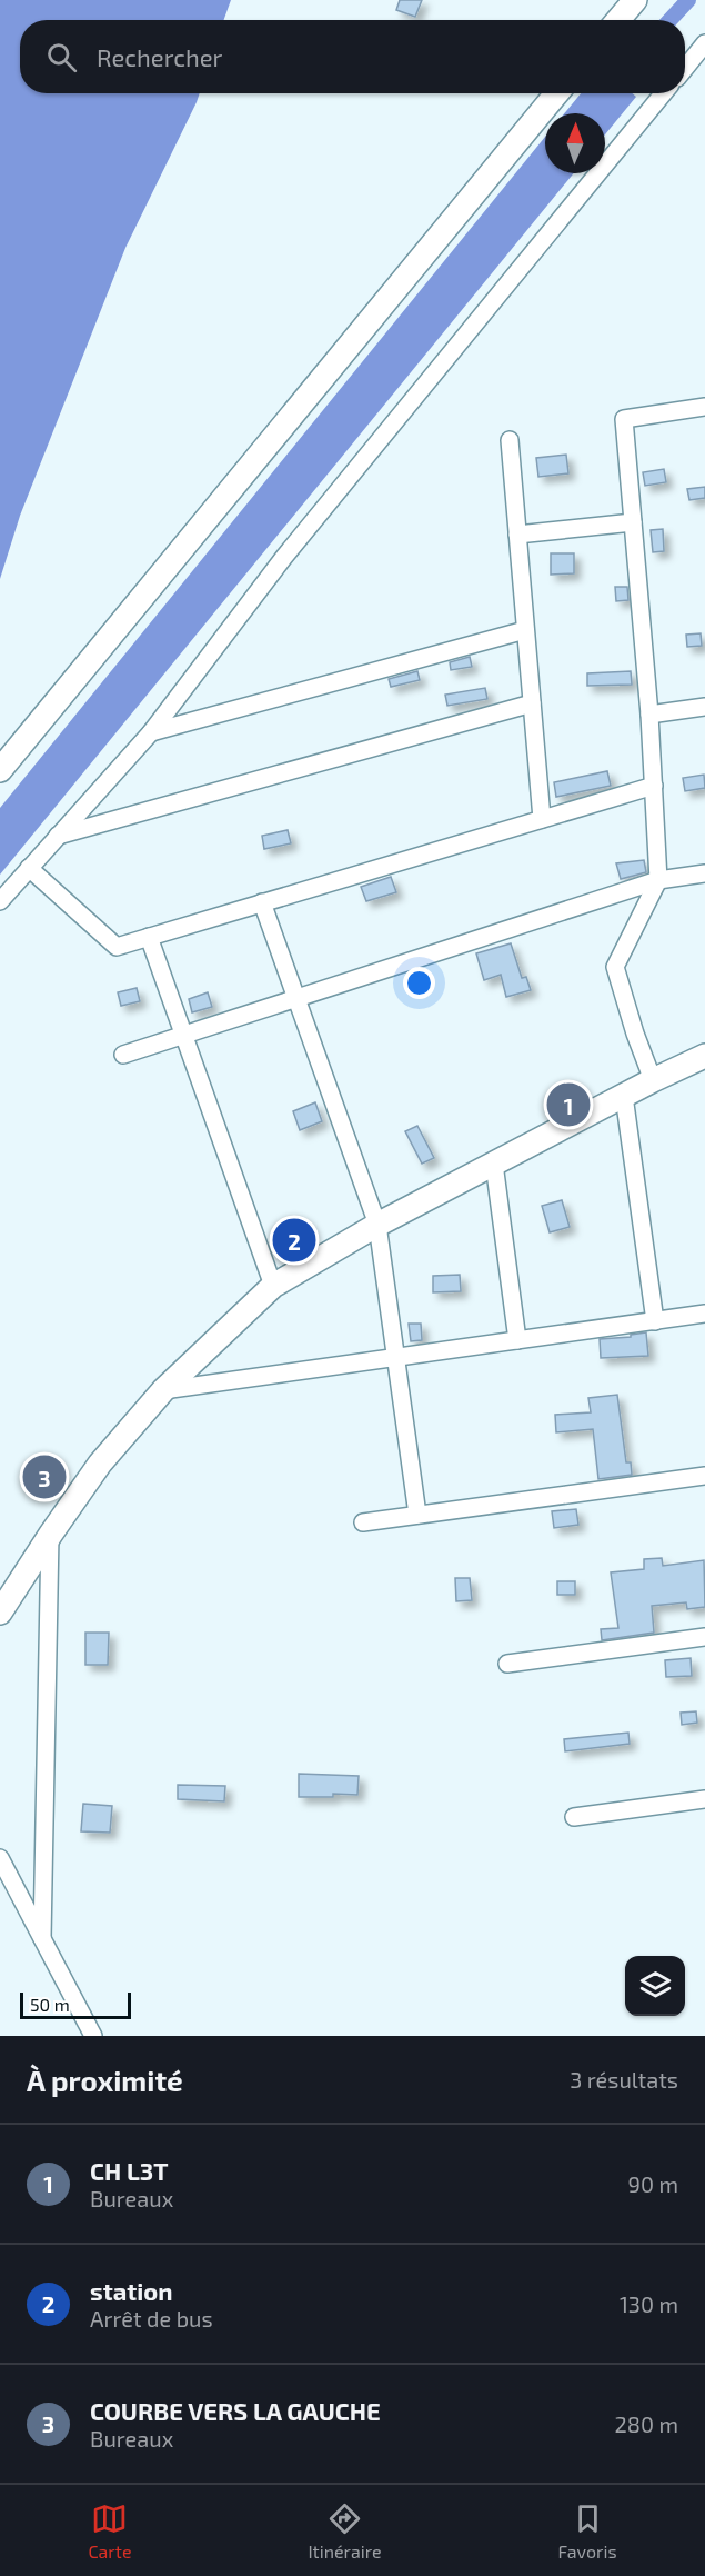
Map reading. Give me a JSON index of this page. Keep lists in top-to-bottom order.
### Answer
{
  "scale_bar": "50 m",
  "north": "top",
  "page": {
    "search": "Rechercher",
    "pins": ["1", "2", "3"],
    "scale": "50 m",
    "heading": ["À proximité", "3 résultats"],
    "list": [
      {
        "mark": "1",
        "name": "CH L3T",
        "note": "Bureaux",
        "value": "90 m"
      },
      {
        "mark": "2",
        "name": "station",
        "note": "Arrêt de bus",
        "value": "130 m"
      },
      {
        "mark": "3",
        "name": "COURBE VERS LA GAUCHE",
        "note": "Bureaux",
        "value": "280 m"
      }
    ],
    "nav": ["Carte", "Itinéraire", "Favoris"]
  }
}
